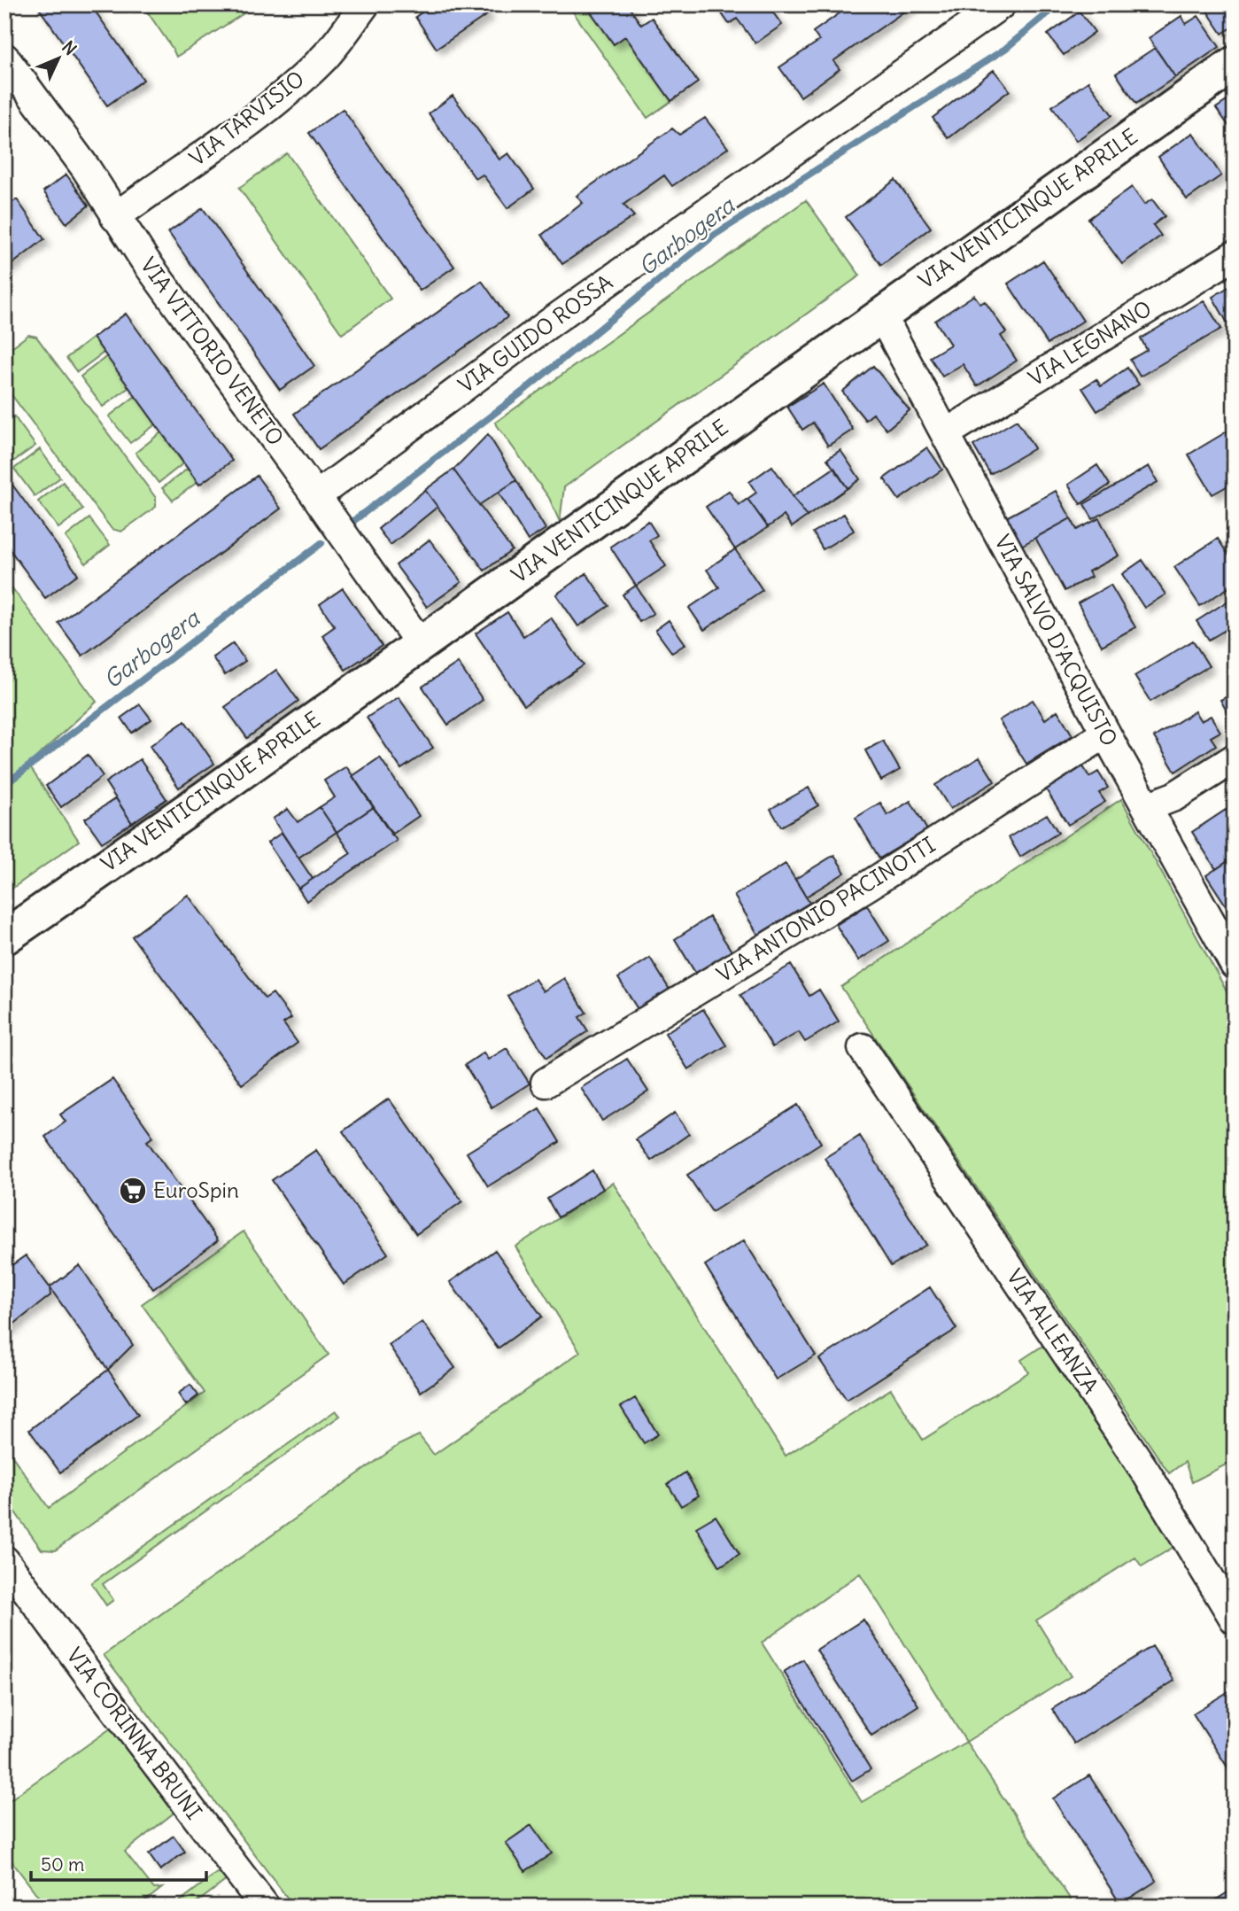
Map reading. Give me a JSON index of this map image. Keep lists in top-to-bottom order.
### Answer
{
  "streets": {
    "street": [
      "VIA TARVISIO",
      "VIA VENTICINQUE APRILE",
      "VIA GUIDO ROSSA",
      "VIA LEGNANO",
      "VIA VITTORIO VENETO",
      "VIA SALVO D'ACQUISTO",
      "VIA ANTONIO PACINOTTI",
      "VIA ALLEANZA",
      "VIA CORINNA BRUNI"
    ]
  },
  "crossings": [
    ["VIA TARVISIO", "VIA VITTORIO VENETO"],
    ["VIA VENTICINQUE APRILE", "VIA VITTORIO VENETO"],
    ["VIA VENTICINQUE APRILE", "VIA SALVO D'ACQUISTO"],
    ["VIA GUIDO ROSSA", "VIA VITTORIO VENETO"],
    ["VIA LEGNANO", "VIA SALVO D'ACQUISTO"],
    ["VIA SALVO D'ACQUISTO", "VIA ANTONIO PACINOTTI"]
  ],
  "water": ["Garbogera"],
  "places": {
    "supermarket": ["EuroSpin"]
  },
  "scale_bar": "50 m",
  "north": "top right"
}
